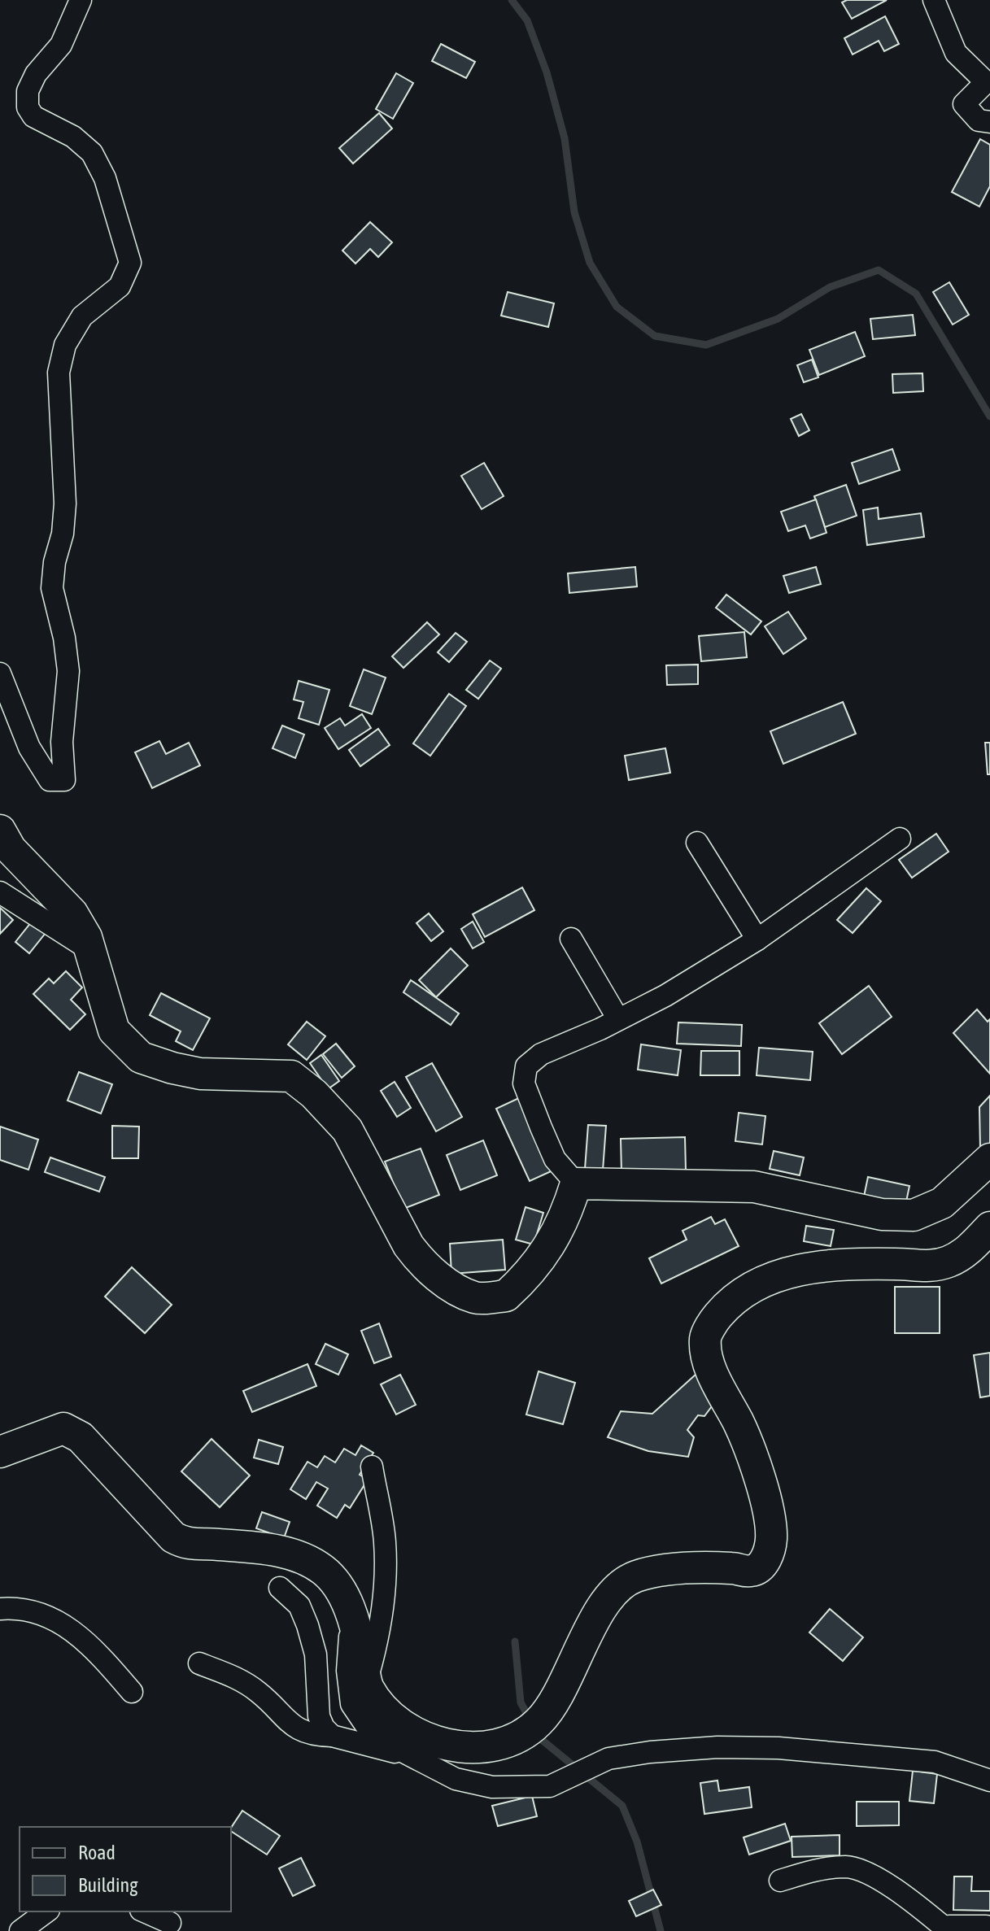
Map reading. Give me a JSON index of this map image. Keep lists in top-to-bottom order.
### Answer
{
  "legend": ["Road", "Building"]
}
